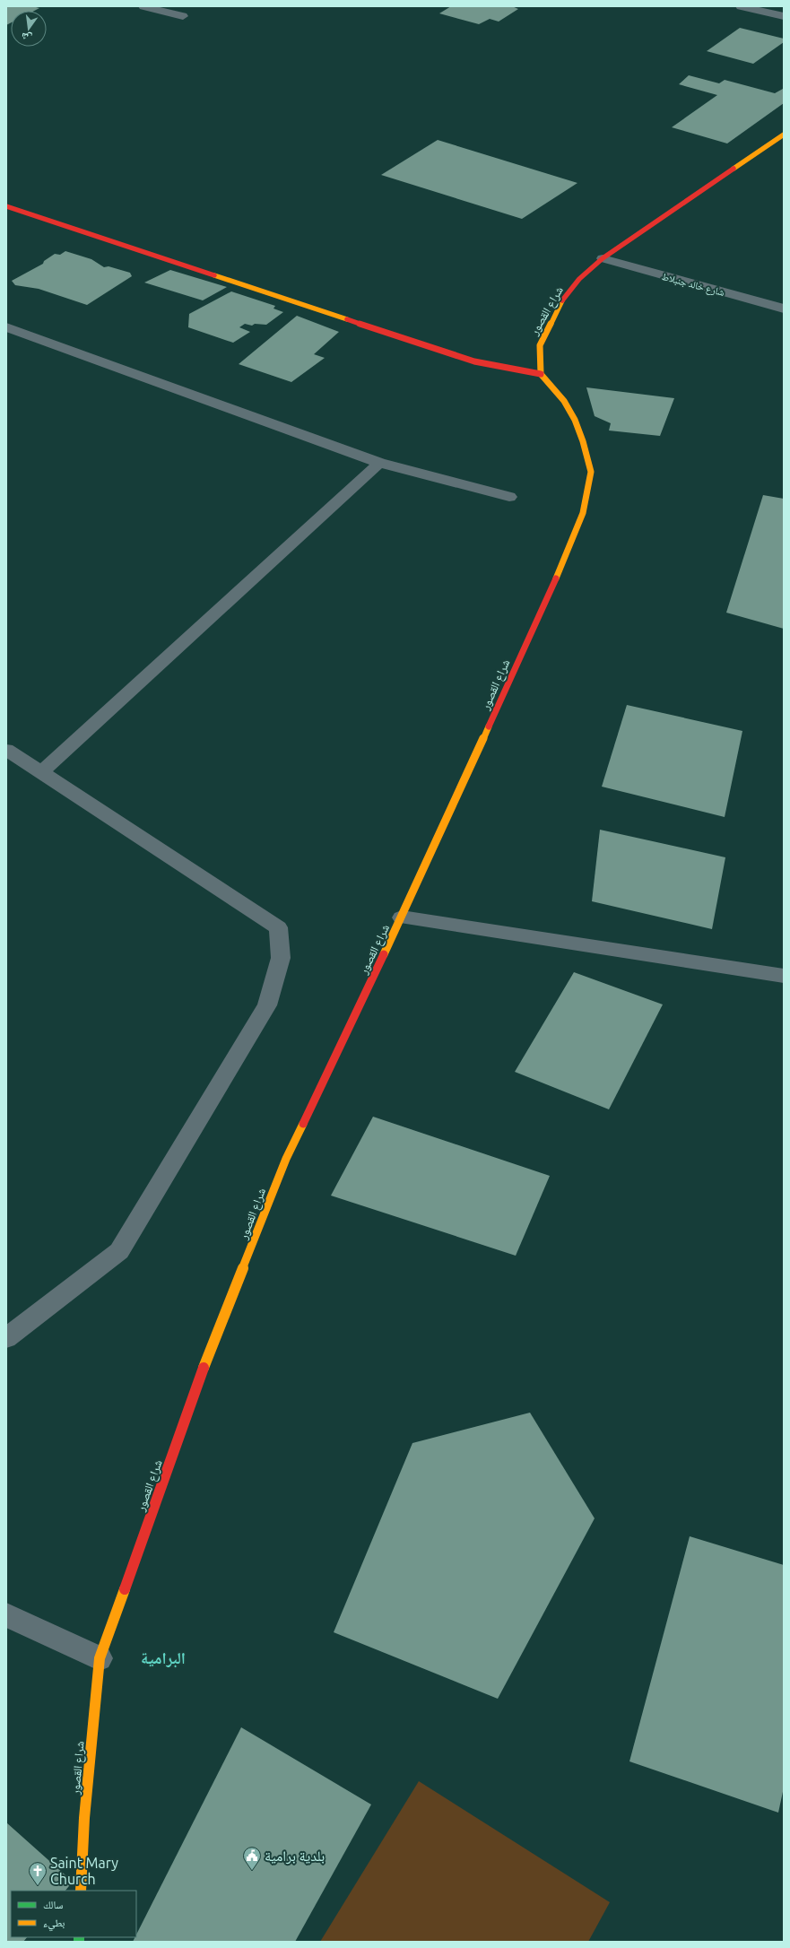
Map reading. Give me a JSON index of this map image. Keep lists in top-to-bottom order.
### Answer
{
  "streets": {
    "street": ["شارع خالد جنبلاط", "شراع القصور"]
  },
  "crossings": [
    ["شارع خالد جنبلاط", "شراع القصور"]
  ],
  "districts": ["البرامية"],
  "places": {
    "public building": ["بلدية برامية"],
    "church": ["Saint Mary Church"]
  },
  "legend": ["سالك", "بطيء"],
  "north": "bottom"
}
